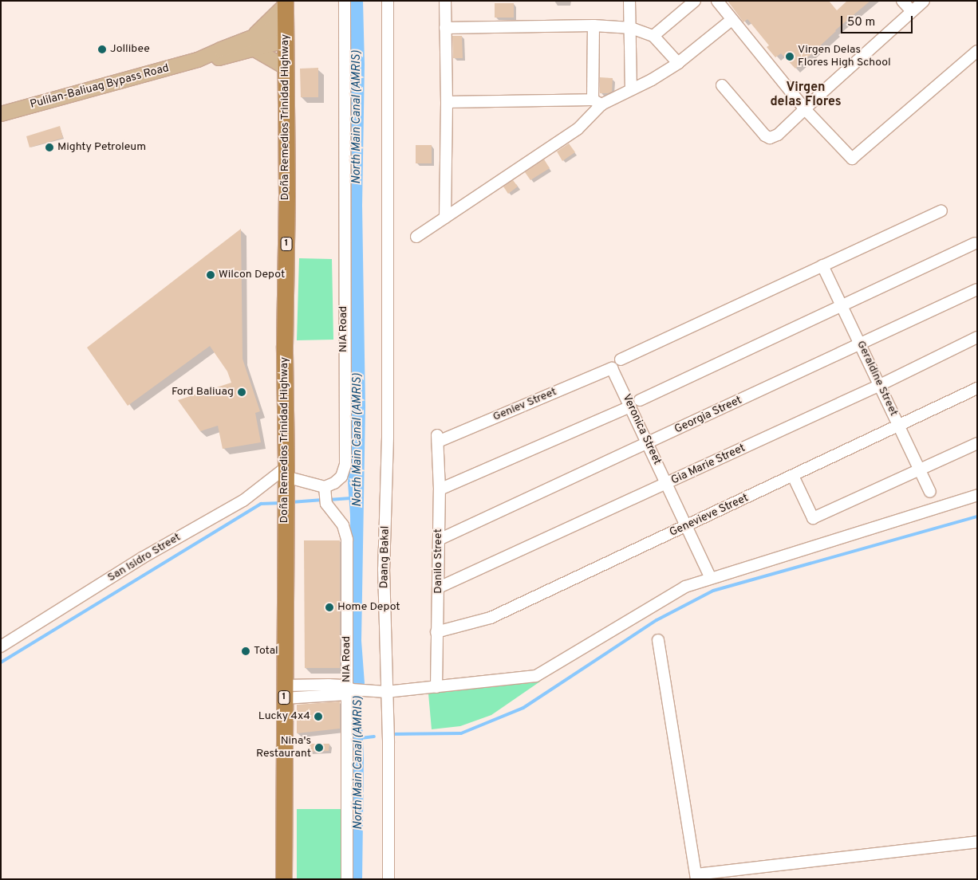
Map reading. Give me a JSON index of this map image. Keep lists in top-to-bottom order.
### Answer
{
  "streets": {
    "highway": ["Doña Remedios Trinidad Highway", "1"],
    "main road": ["Pulilan-Baliuag Bypass Road"],
    "street": [
      "NIA Road",
      "Geraldine Street",
      "Geniev Street",
      "Georgia Street",
      "Veronica Street",
      "Gia Marie Street",
      "Genevieve Street",
      "Daang Bakal",
      "San Isidro Street",
      "Danilo Street"
    ]
  },
  "crossings": [
    ["Pulilan-Baliuag Bypass Road", "Doña Remedios Trinidad Highway"],
    ["Doña Remedios Trinidad Highway", "San Isidro Street"],
    ["Geraldine Street", "Georgia Street"],
    ["Geraldine Street", "Gia Marie Street"],
    ["Geraldine Street", "Genevieve Street"],
    ["Geniev Street", "Veronica Street"],
    ["Geniev Street", "Danilo Street"],
    ["Georgia Street", "Veronica Street"],
    ["Georgia Street", "Danilo Street"],
    ["Veronica Street", "Gia Marie Street"],
    ["Veronica Street", "Genevieve Street"],
    ["Gia Marie Street", "Danilo Street"],
    ["Genevieve Street", "Danilo Street"]
  ],
  "districts": ["Virgen delas Flores"],
  "water": ["North Main Canal (AMRIS)"],
  "places": [
    "Jollibee",
    "Virgen Delas Flores High School",
    "Mighty Petroleum",
    "Wilcon Depot",
    "Ford Baliuag",
    "Home Depot",
    "Total",
    "Lucky 4x4",
    "Nina's Restaurant"
  ],
  "scale_bar": "50 m"
}
